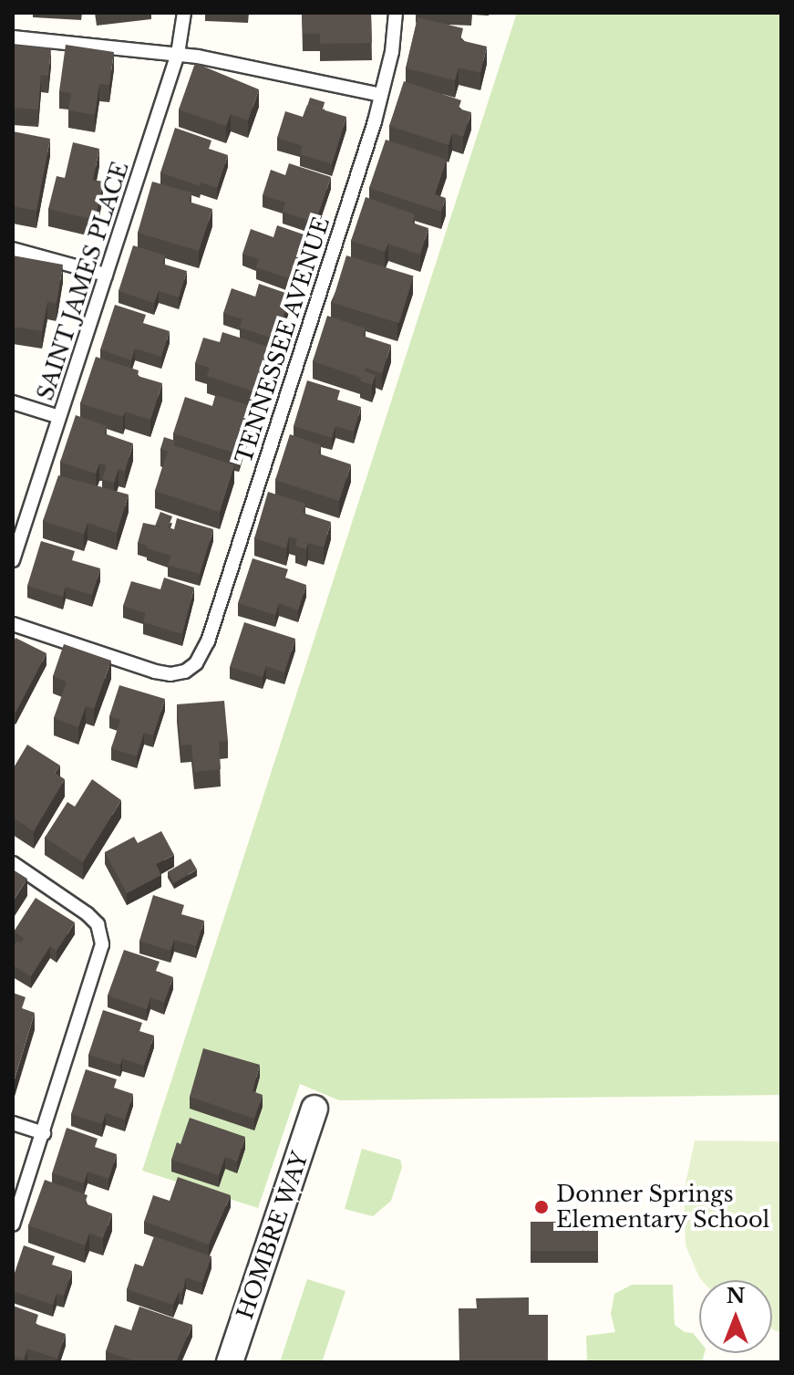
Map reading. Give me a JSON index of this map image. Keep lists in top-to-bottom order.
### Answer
{
  "streets": {
    "street": ["HOMBRE WAY"],
    "lane": ["SAINT JAMES PLACE", "TENNESSEE AVENUE"]
  },
  "places": ["Donner Springs Elementary School"],
  "north": "top"
}
